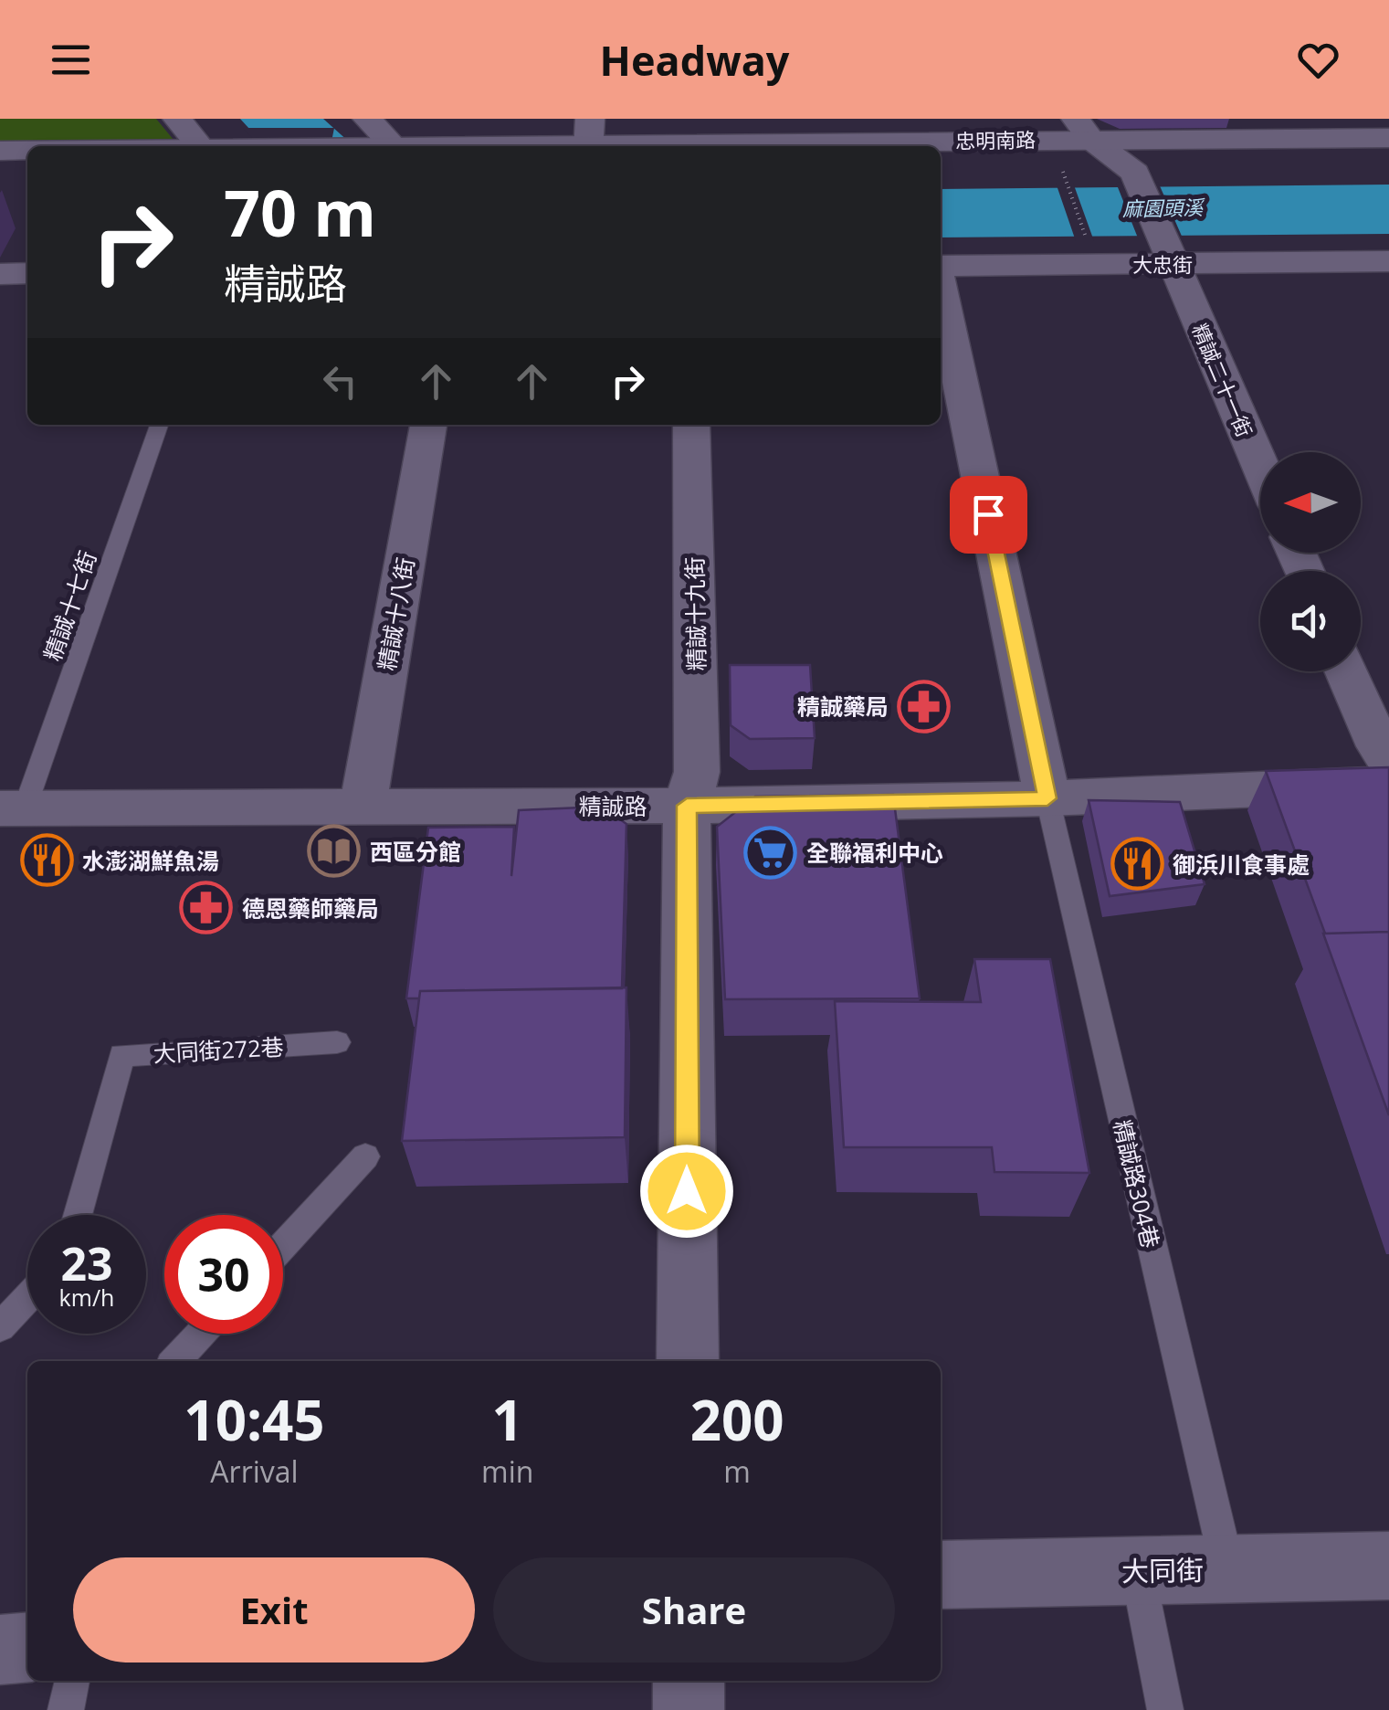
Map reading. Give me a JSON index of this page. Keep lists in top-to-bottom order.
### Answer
{
  "streets": {
    "street": [
      "忠明南路",
      "大忠街",
      "精誠二十一街",
      "精誠十八街",
      "精誠十九街",
      "精誠路",
      "大同街"
    ],
    "lane": ["精誠十七街", "大同街272巷", "精誠路304巷"]
  },
  "crossings": [
    ["忠明南路", "精誠二十一街"],
    ["大忠街", "精誠二十一街"],
    ["精誠十七街", "精誠路"],
    ["精誠十八街", "精誠路"],
    ["精誠十九街", "精誠路"],
    ["精誠路", "精誠路304巷"],
    ["精誠路304巷", "大同街"]
  ],
  "water": ["麻園頭溪"],
  "places": {
    "pharmacy": ["精誠藥局", "德恩藥師藥局"],
    "library": ["西區分館"],
    "supermarket": ["全聯福利中心"],
    "restaurant": ["水澎湖鮮魚湯", "御浜川食事處"]
  },
  "north": "left",
  "page": {
    "header": "Headway",
    "turn": ["70 m", "精誠路"],
    "speed": "23 km/h",
    "limit": "30",
    "eta": [
      "10:45",
      "Arrival",
      "1",
      "min",
      "200",
      "m"
    ],
    "buttons": ["Exit", "Share"]
  }
}
